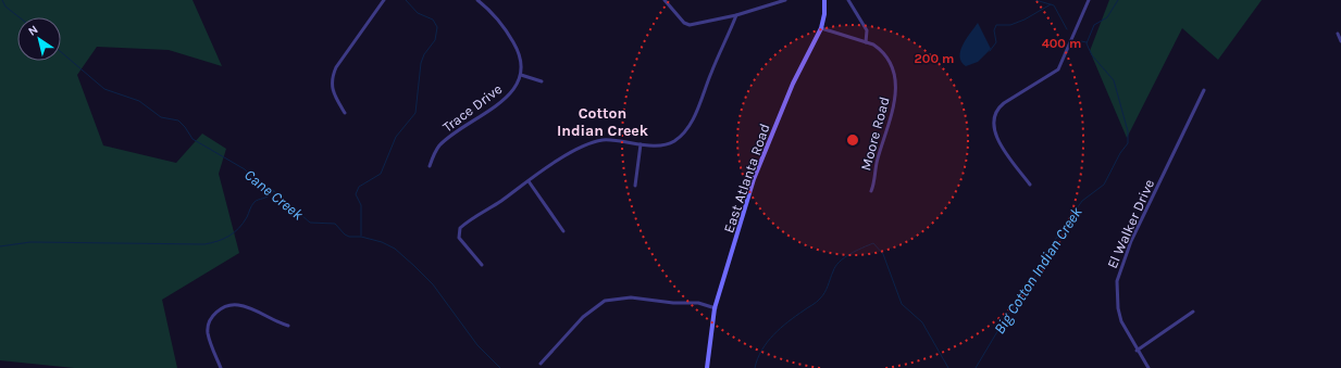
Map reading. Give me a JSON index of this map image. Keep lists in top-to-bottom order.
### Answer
{
  "streets": {
    "street": [
      "Trace Drive",
      "Moore Road",
      "East Atlanta Road",
      "El Walker Drive"
    ]
  },
  "crossings": [
    ["Moore Road", "East Atlanta Road"]
  ],
  "districts": ["Cotton Indian Creek"],
  "water": ["Cane Creek", "Big Cotton Indian Creek"],
  "north": "top left",
  "rings": ["400 m", "200 m"]
}
